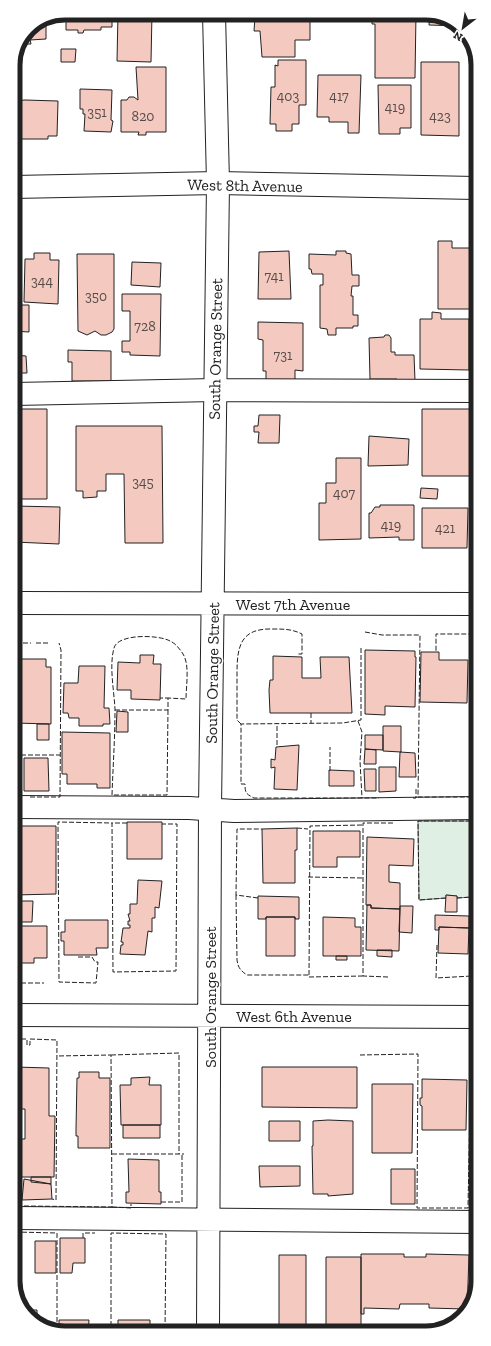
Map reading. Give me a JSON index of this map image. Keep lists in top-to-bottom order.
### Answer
{
  "streets": {
    "street": [
      "West 8th Avenue",
      "South Orange Street",
      "West 7th Avenue",
      "West 6th Avenue"
    ]
  },
  "crossings": [
    ["West 8th Avenue", "South Orange Street"],
    ["South Orange Street", "West 7th Avenue"],
    ["South Orange Street", "West 6th Avenue"]
  ],
  "house_numbers": [
    "403",
    "417",
    "419",
    "351",
    "820",
    "423",
    "741",
    "344",
    "350",
    "728",
    "731",
    "345",
    "407",
    "419",
    "421"
  ],
  "north": "bottom left"
}
